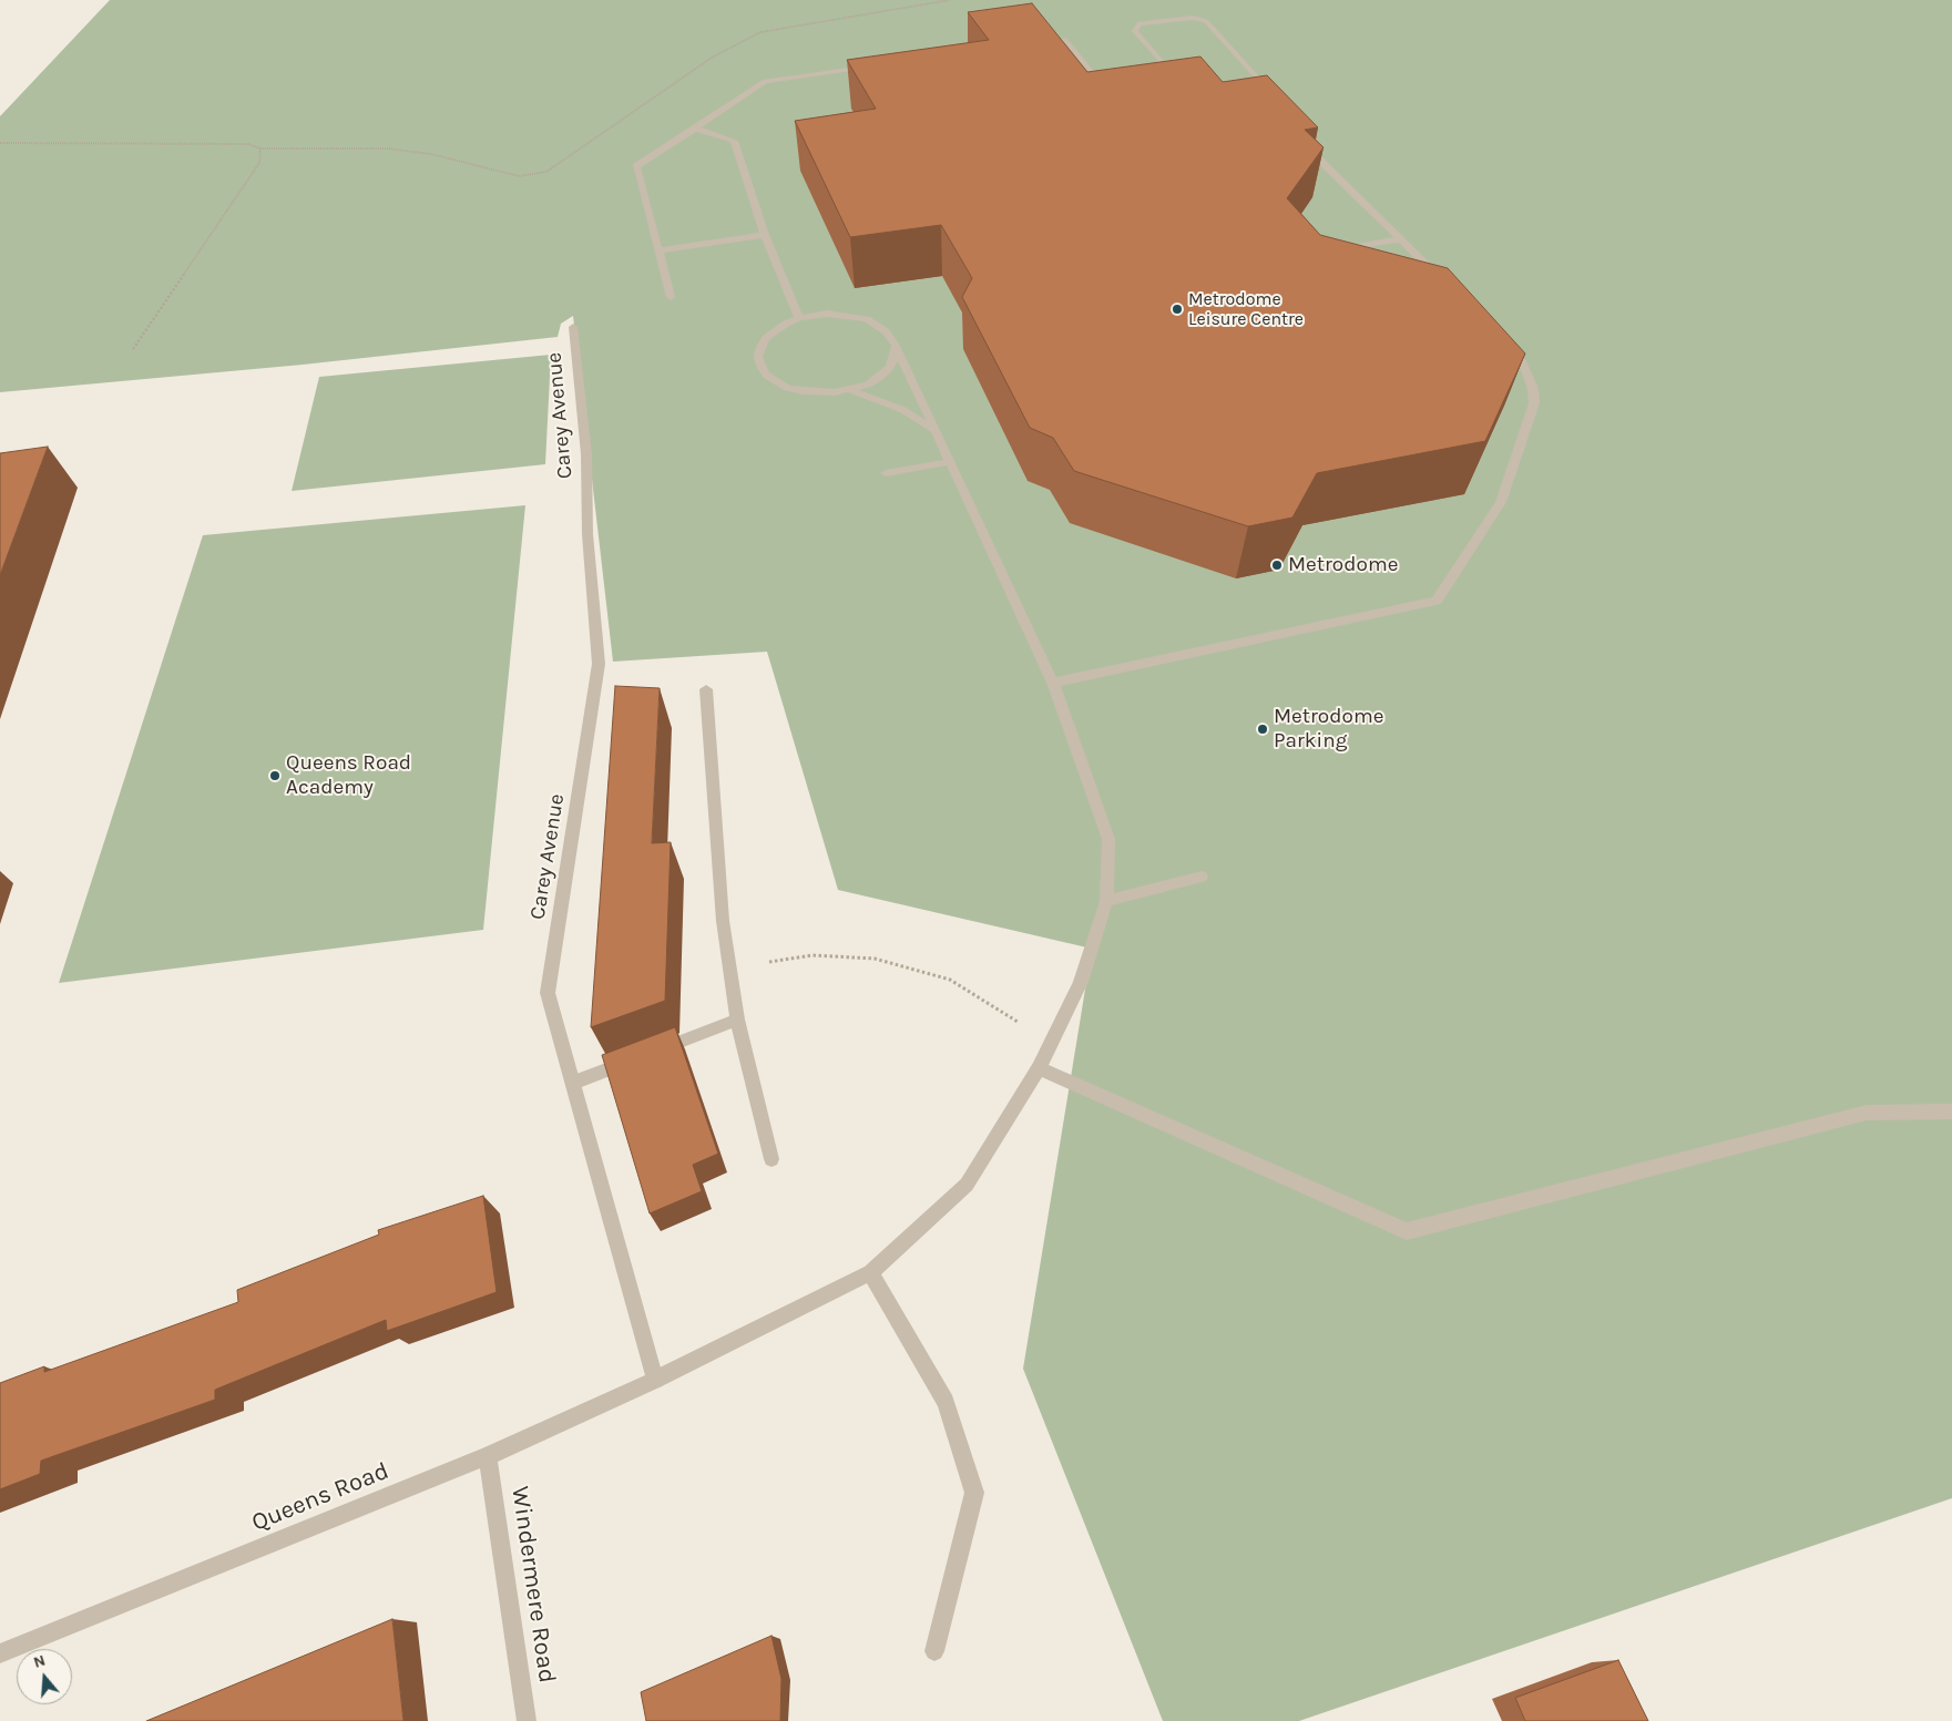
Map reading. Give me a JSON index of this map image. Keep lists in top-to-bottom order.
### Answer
{
  "streets": {
    "street": ["Carey Avenue", "Queens Road", "Windermere Road"]
  },
  "crossings": [
    ["Carey Avenue", "Queens Road"],
    ["Queens Road", "Windermere Road"]
  ],
  "places": [
    "Metrodome Leisure Centre",
    "Metrodome",
    "Metrodome Parking",
    "Queens Road Academy"
  ],
  "north": "top"
}
